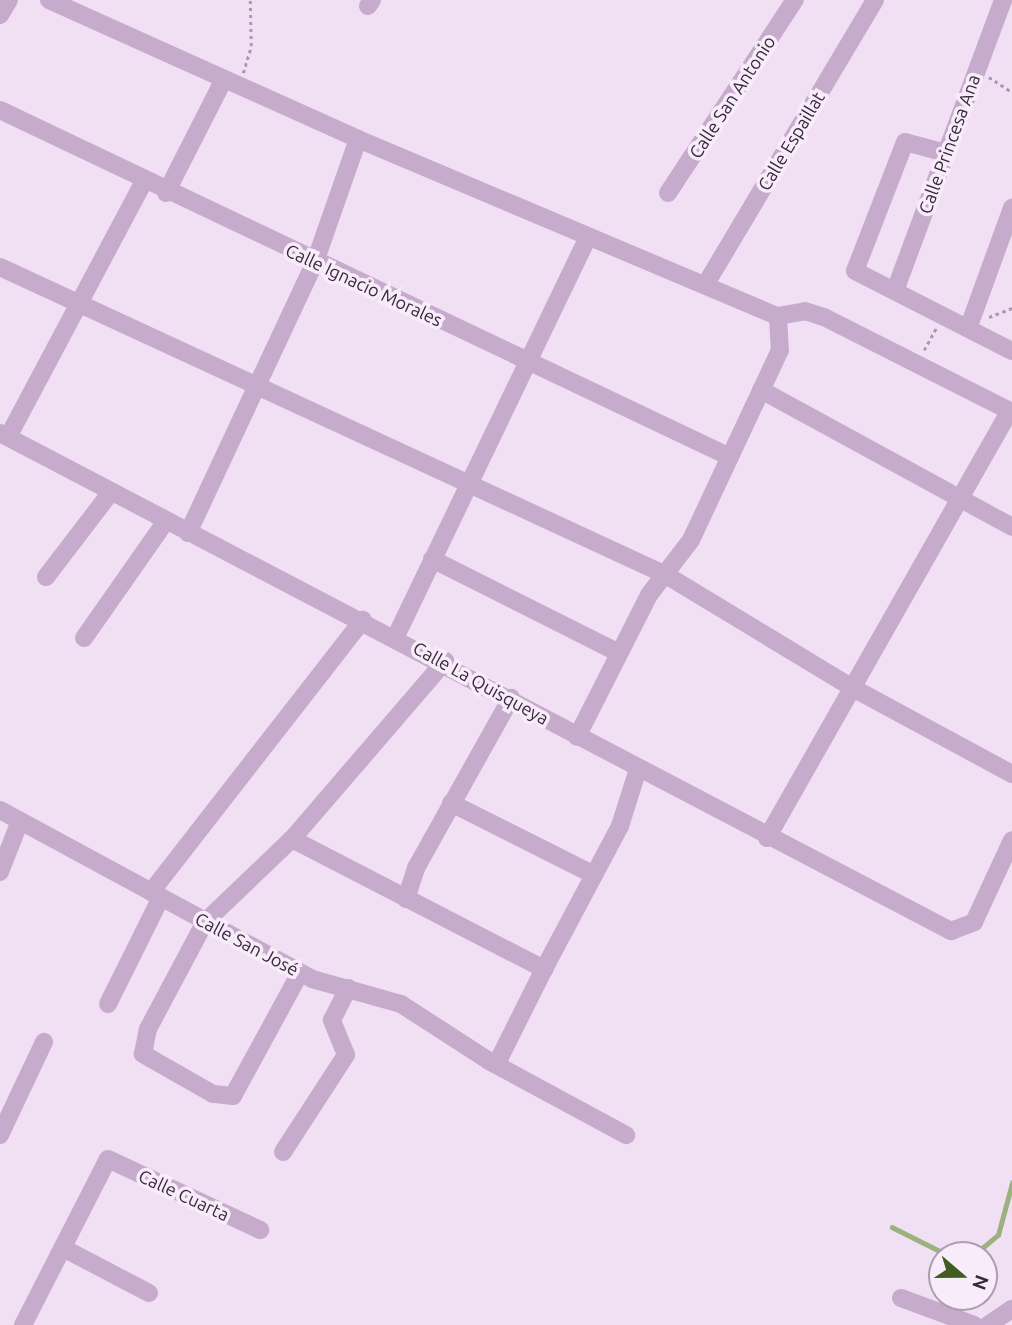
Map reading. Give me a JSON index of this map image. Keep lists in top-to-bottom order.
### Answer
{
  "streets": {
    "street": [
      "Calle San Antonio",
      "Calle Espaillat",
      "Calle Princesa Ana",
      "Calle Ignacio Morales",
      "Calle La Quisqueya",
      "Calle San José",
      "Calle Cuarta"
    ]
  },
  "north": "right"
}
